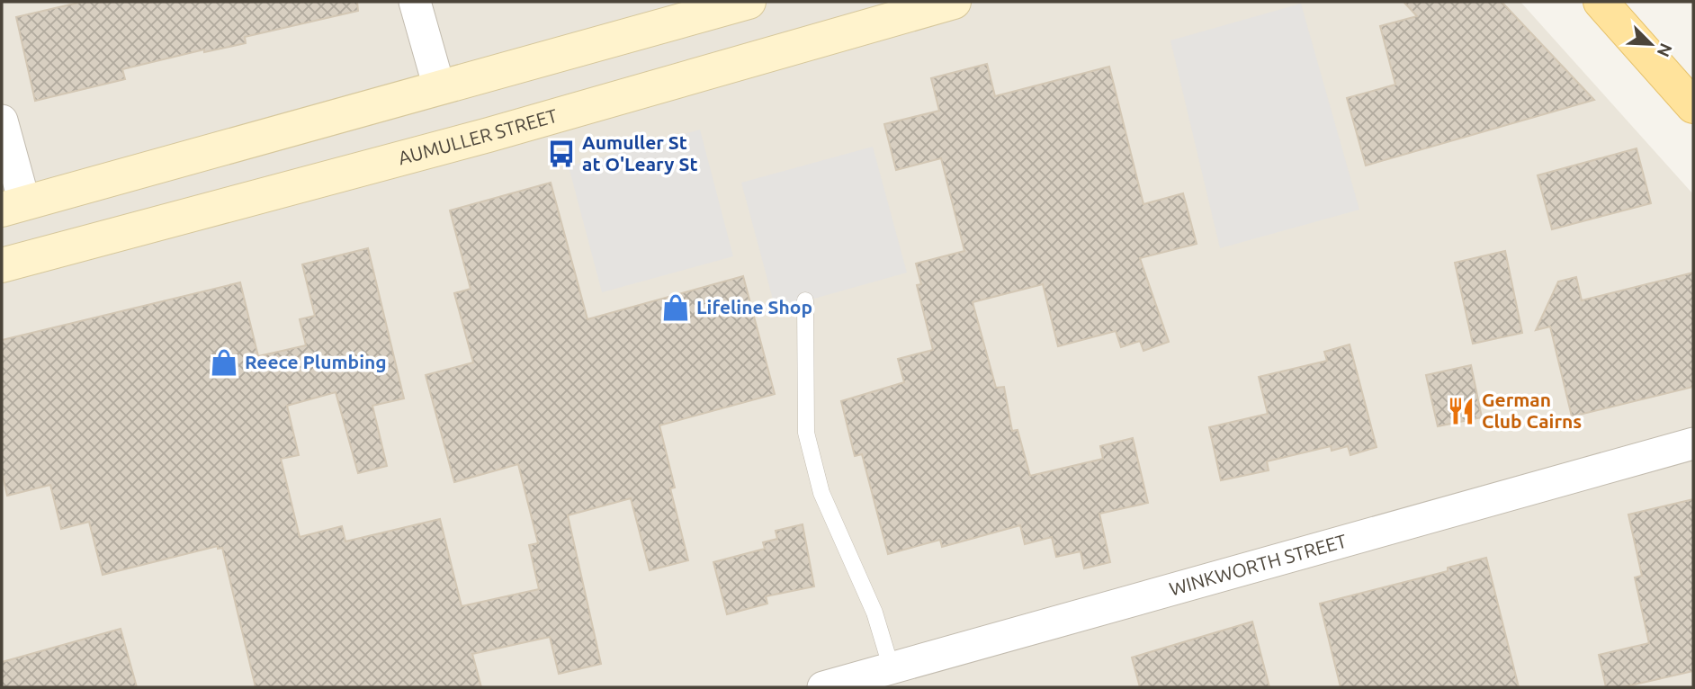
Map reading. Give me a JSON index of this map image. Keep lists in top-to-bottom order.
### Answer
{
  "streets": {
    "main road": ["AUMULLER STREET"],
    "street": ["WINKWORTH STREET"]
  },
  "places": {
    "bus stop": ["Aumuller St at O'Leary St"],
    "shop": ["Lifeline Shop", "Reece Plumbing"],
    "restaurant": ["German Club Cairns"]
  },
  "north": "bottom right"
}
